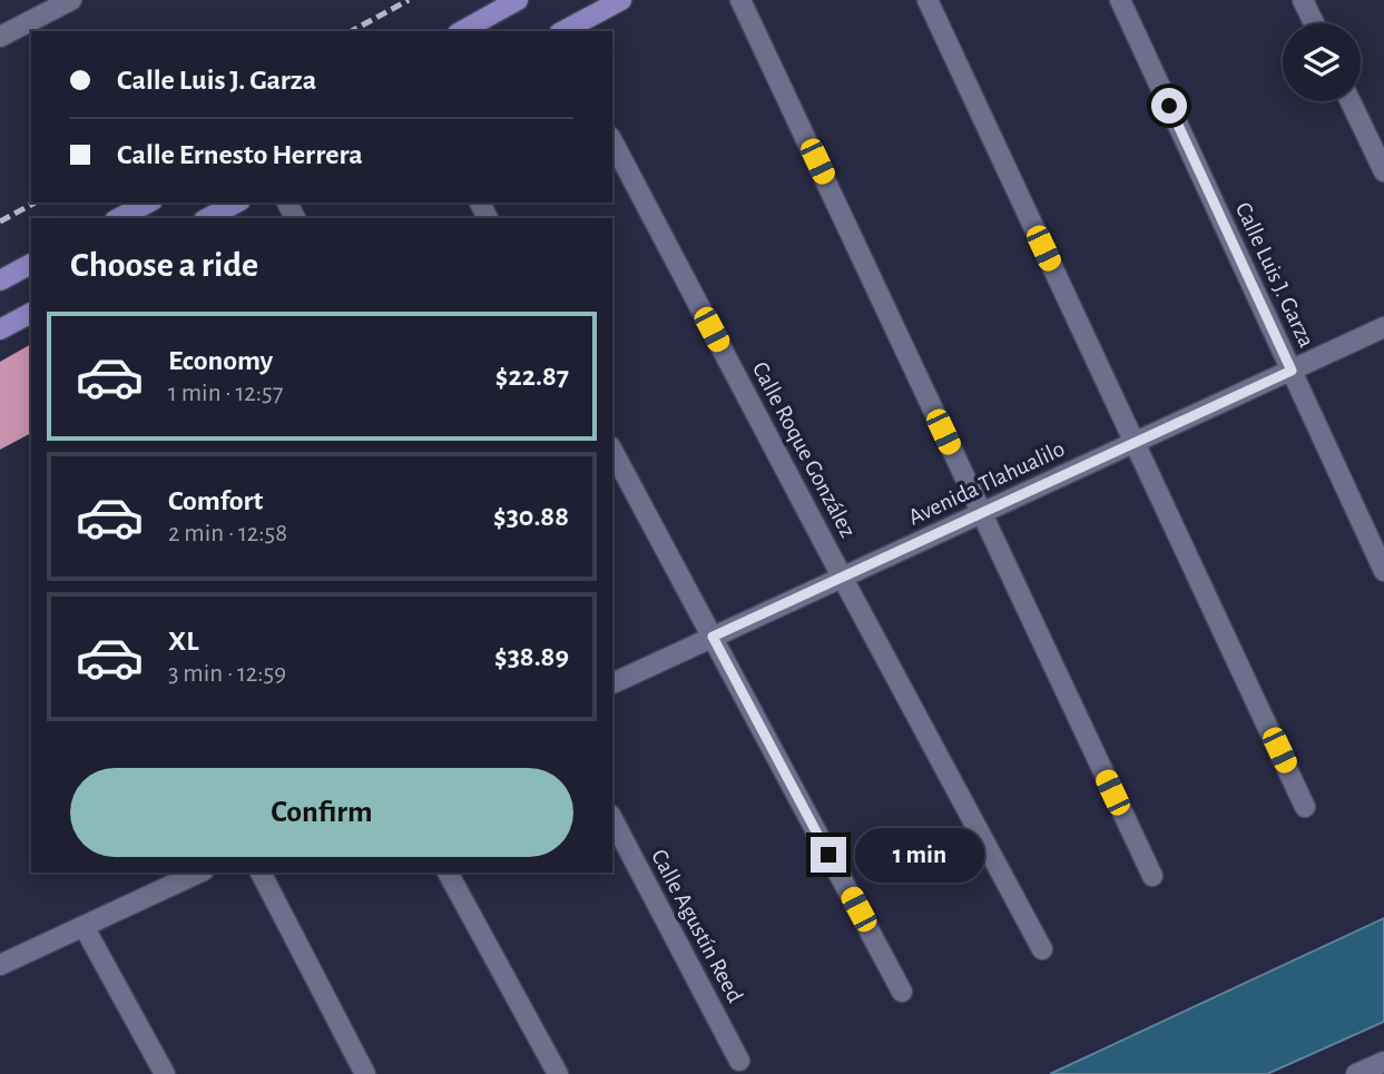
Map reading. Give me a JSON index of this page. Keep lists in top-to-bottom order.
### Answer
{
  "streets": {
    "street": [
      "Calle Luis J. Garza",
      "Calle Roque González",
      "Avenida Tlahualilo",
      "Calle Agustín Reed"
    ]
  },
  "crossings": [
    ["Calle Luis J. Garza", "Avenida Tlahualilo"],
    ["Calle Roque González", "Avenida Tlahualilo"]
  ],
  "page": {
    "banner": ["Calle Luis J. Garza", "Calle Ernesto Herrera"],
    "heading": "Choose a ride",
    "list": [
      {
        "name": "Economy",
        "note": "1 min · 12:57",
        "value": "$22.87"
      },
      {
        "name": "Comfort",
        "note": "2 min · 12:58",
        "value": "$30.88"
      },
      {
        "name": "XL",
        "note": "3 min · 12:59",
        "value": "$38.89"
      }
    ],
    "buttons": "Confirm",
    "bubble": "1 min"
  }
}
